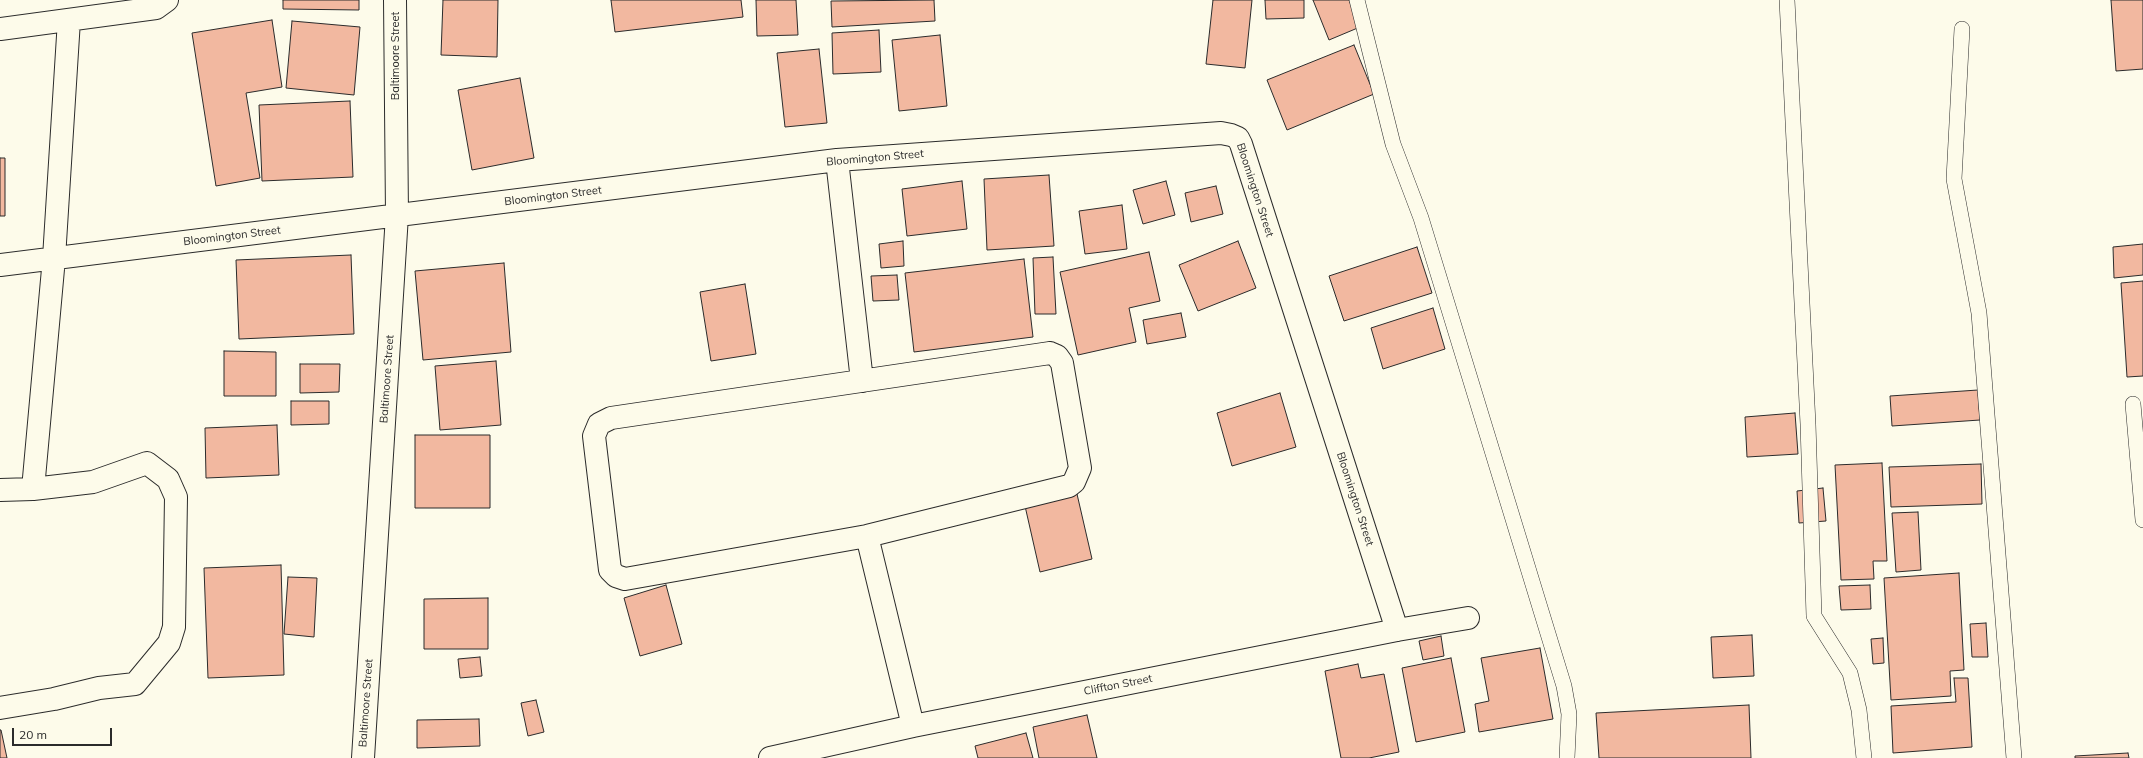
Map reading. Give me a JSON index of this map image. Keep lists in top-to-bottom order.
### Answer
{
  "streets": {
    "street": ["Baltimoore Street", "Bloomington Street", "Cliffton Street"]
  },
  "crossings": [
    ["Baltimoore Street", "Bloomington Street"],
    ["Bloomington Street", "Cliffton Street"]
  ],
  "scale_bar": "20 m"
}
